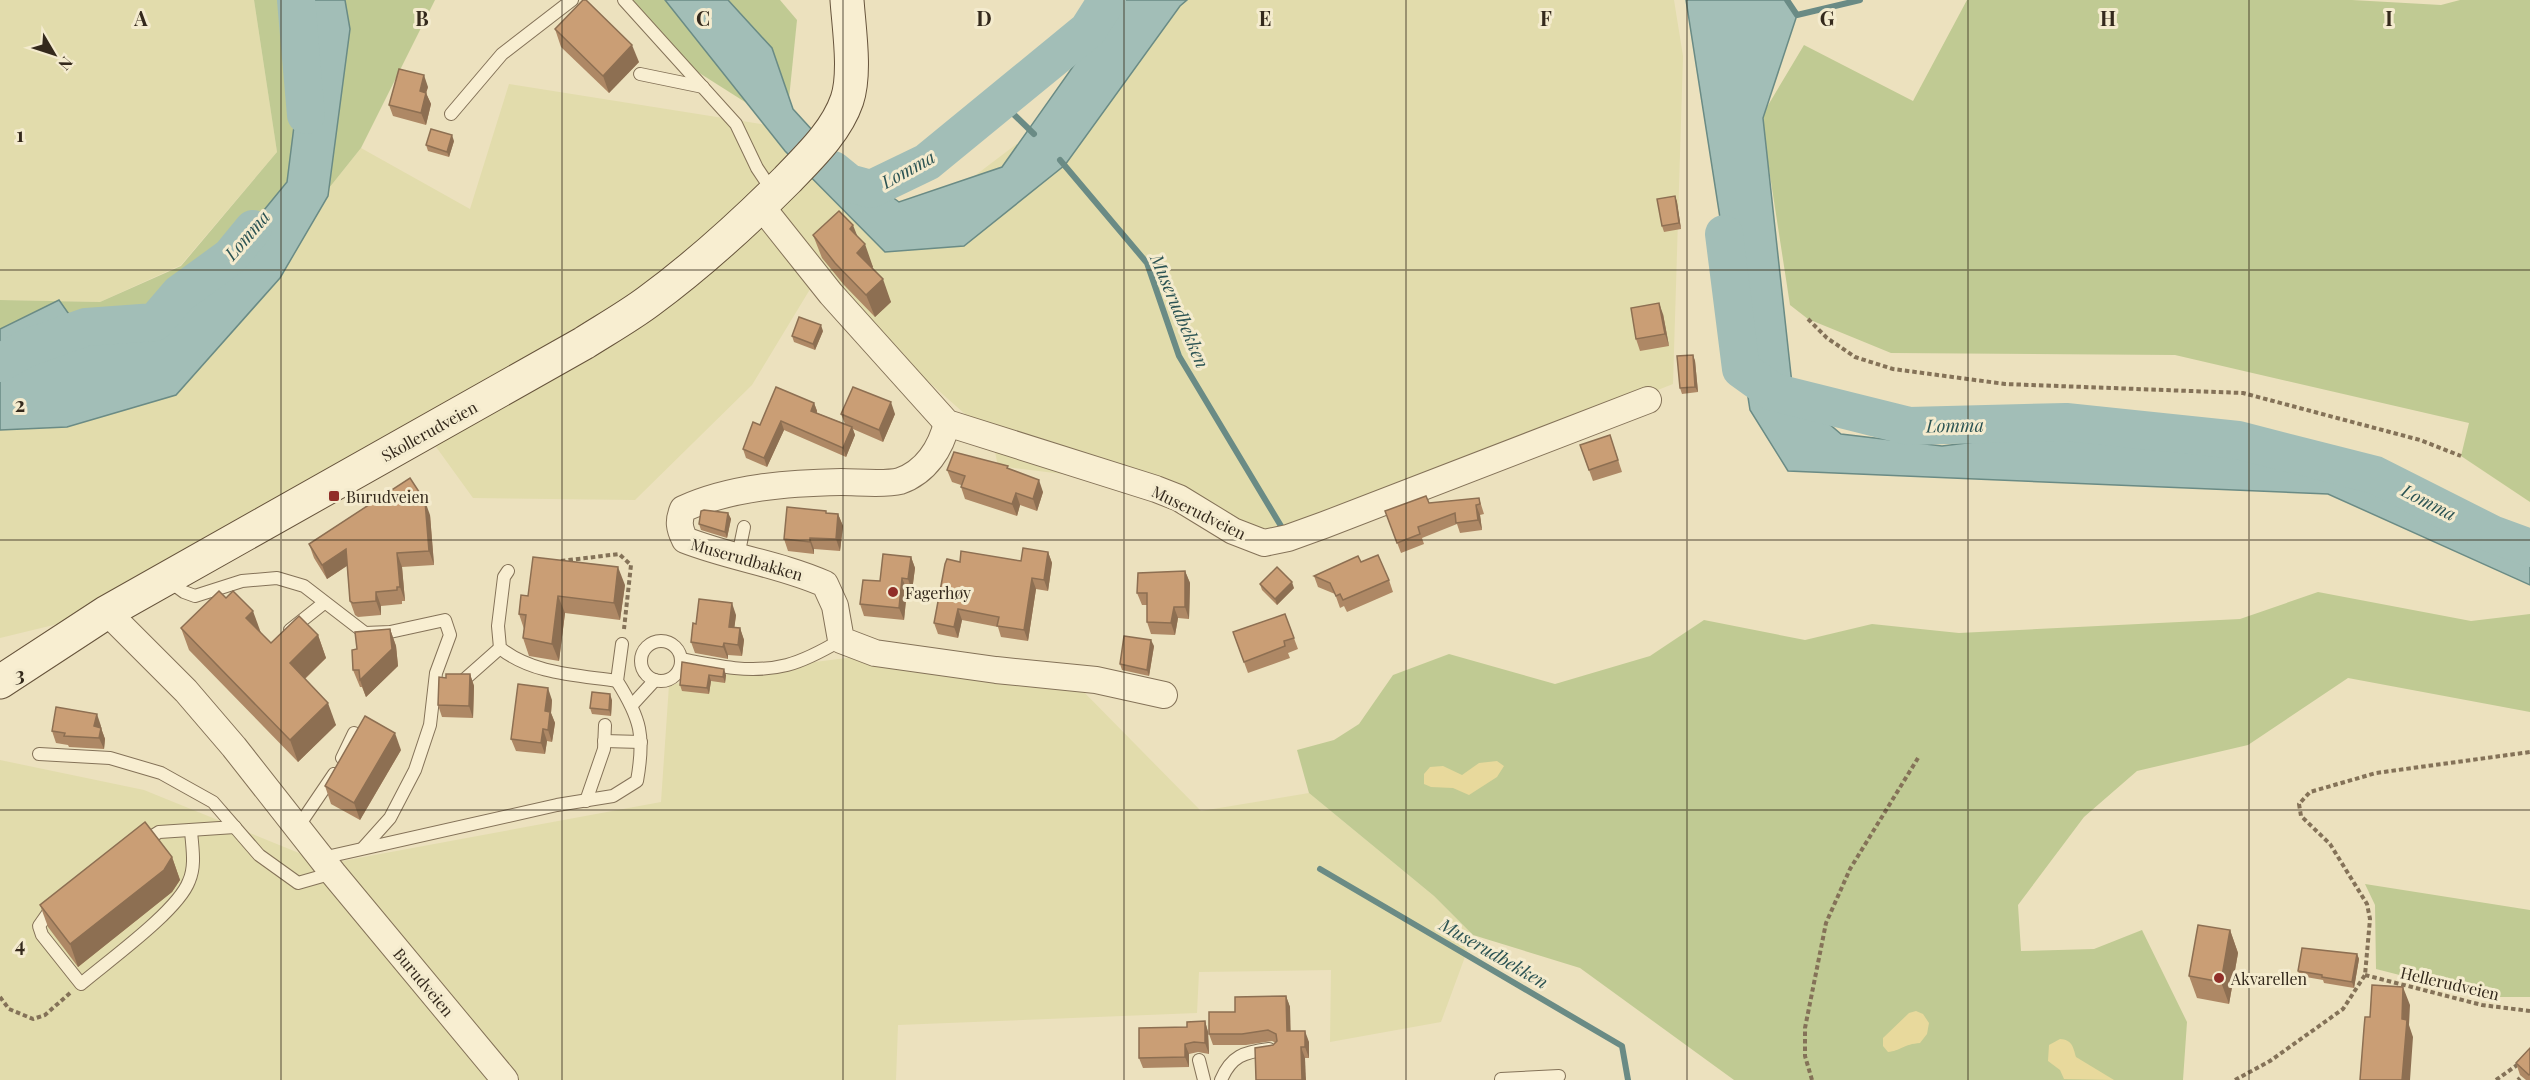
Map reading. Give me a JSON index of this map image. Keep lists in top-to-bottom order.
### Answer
{
  "streets": {
    "street": [
      "Skollerudveien",
      "Muserudveien",
      "Muserudbakken",
      "Burudveien"
    ],
    "path": ["Hellerudveien"]
  },
  "crossings": [
    ["Skollerudveien", "Burudveien"],
    ["Muserudveien", "Muserudbakken"]
  ],
  "water": ["Lomma", "Muserudbekken"],
  "places": {
    "transit": ["Burudveien"],
    "other": ["Fagerhøy", "Akvarellen"]
  },
  "north": "bottom right",
  "grid": {
    "columns": [
      "A",
      "B",
      "C",
      "D",
      "E",
      "F",
      "G",
      "H",
      "I"
    ],
    "rows": [
      "1",
      "2",
      "3",
      "4"
    ]
  }
}
